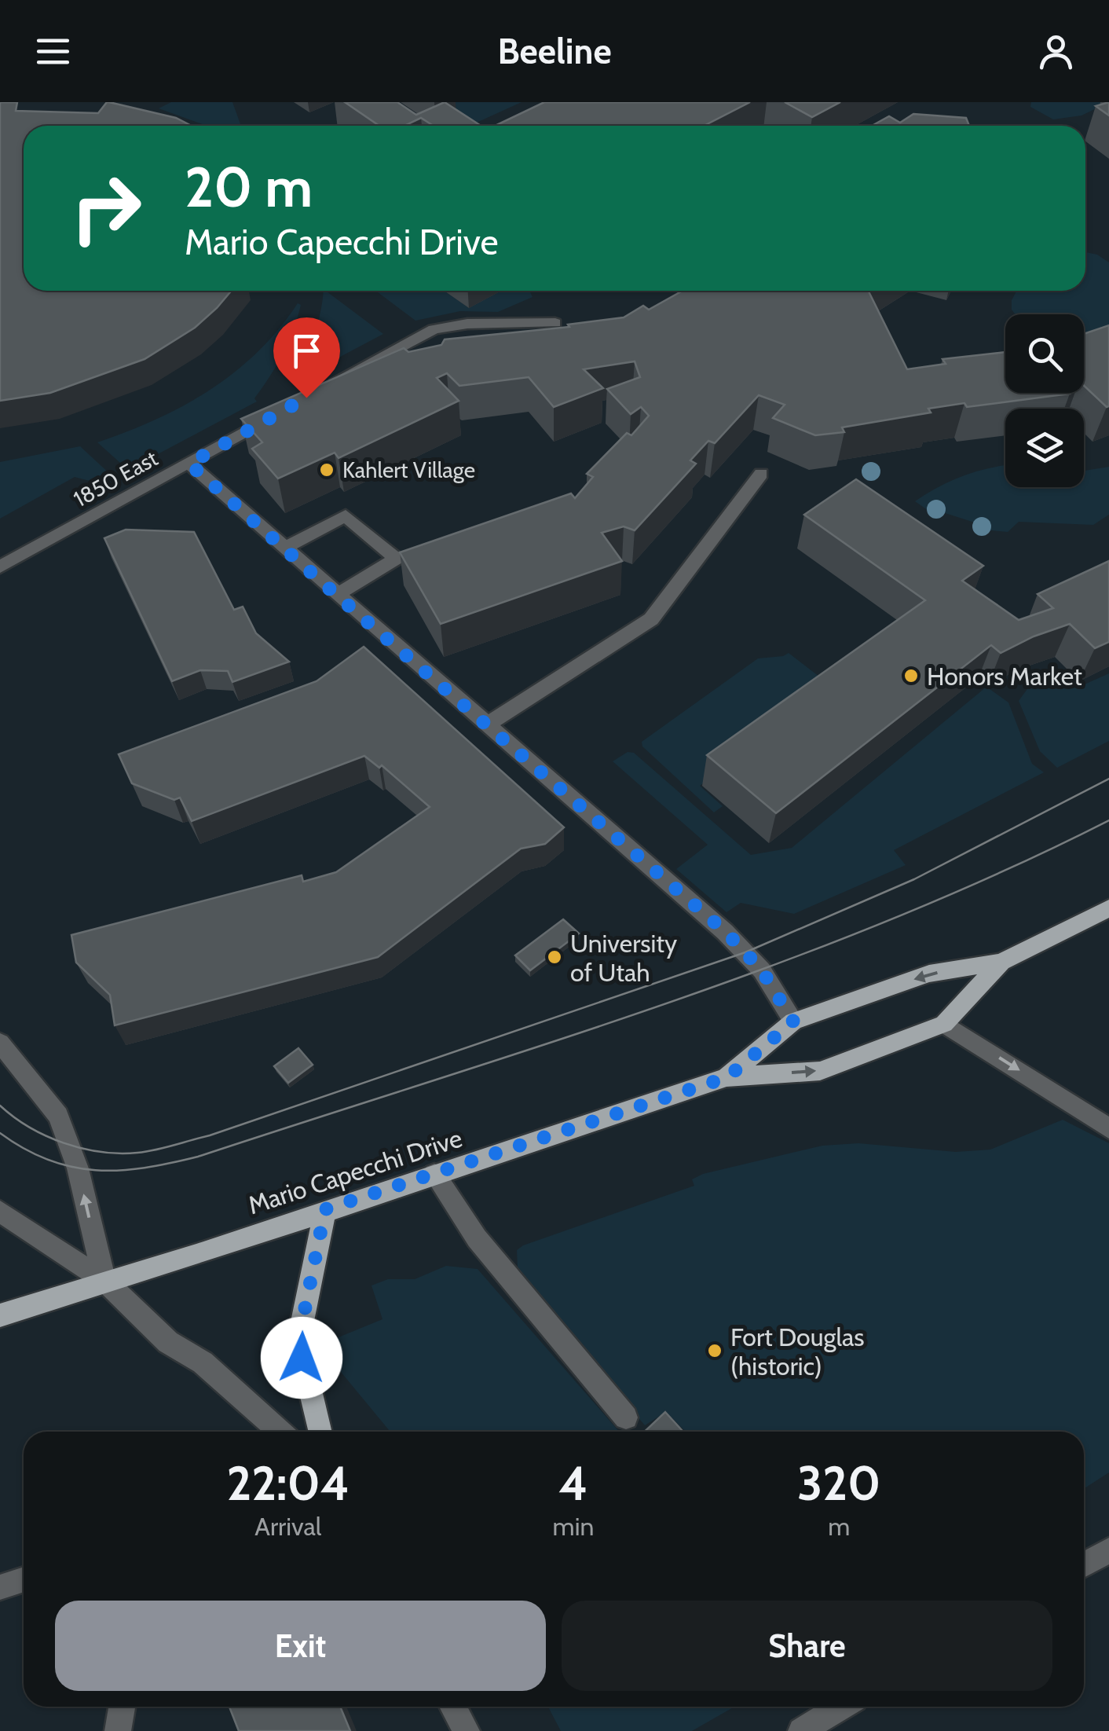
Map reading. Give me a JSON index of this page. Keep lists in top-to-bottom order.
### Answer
{
  "streets": {
    "main road": ["Mario Capecchi Drive"],
    "street": ["1850 East"]
  },
  "places": [
    "Kahlert Village",
    "Honors Market",
    "University of Utah",
    "Fort Douglas (historic)"
  ],
  "page": {
    "header": "Beeline",
    "turn": ["20 m", "Mario Capecchi Drive"],
    "eta": [
      "22:04",
      "Arrival",
      "4",
      "min",
      "320",
      "m"
    ],
    "buttons": ["Exit", "Share"]
  }
}
